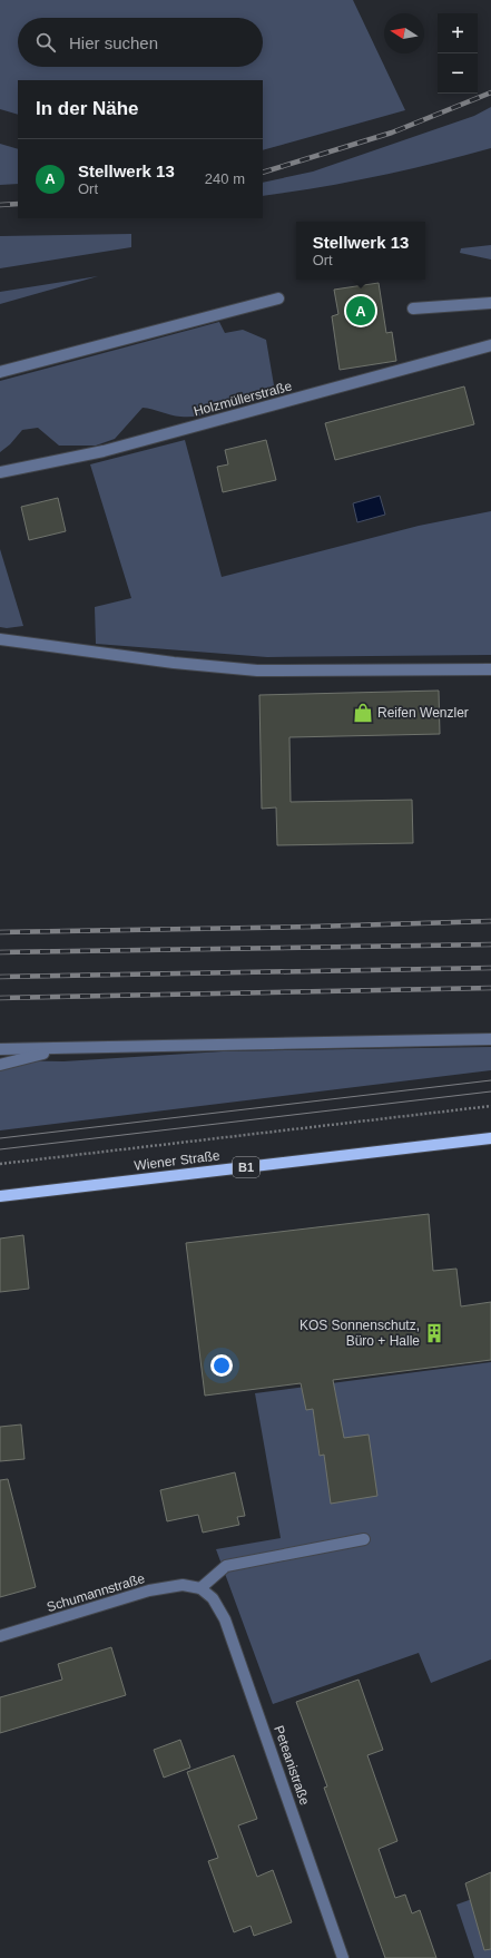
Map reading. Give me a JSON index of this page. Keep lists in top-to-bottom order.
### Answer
{
  "streets": {
    "main road": ["Wiener Straße", "B1"],
    "street": ["Holzmüllerstraße", "Schumannstraße", "Peteanistraße"]
  },
  "crossings": [
    ["Schumannstraße", "Peteanistraße"]
  ],
  "places": {
    "shop": ["Reifen Wenzler"],
    "building": ["KOS Sonnenschutz, Büro + Halle"]
  },
  "north": "left",
  "page": {
    "map_buttons": ["+", "−"],
    "search": "Hier suchen",
    "heading": "In der Nähe",
    "list": [
      {
        "mark": "A",
        "name": "Stellwerk 13",
        "note": "Ort",
        "value": "240 m"
      }
    ],
    "popup": ["Stellwerk 13", "Ort"],
    "pins": "A"
  }
}
